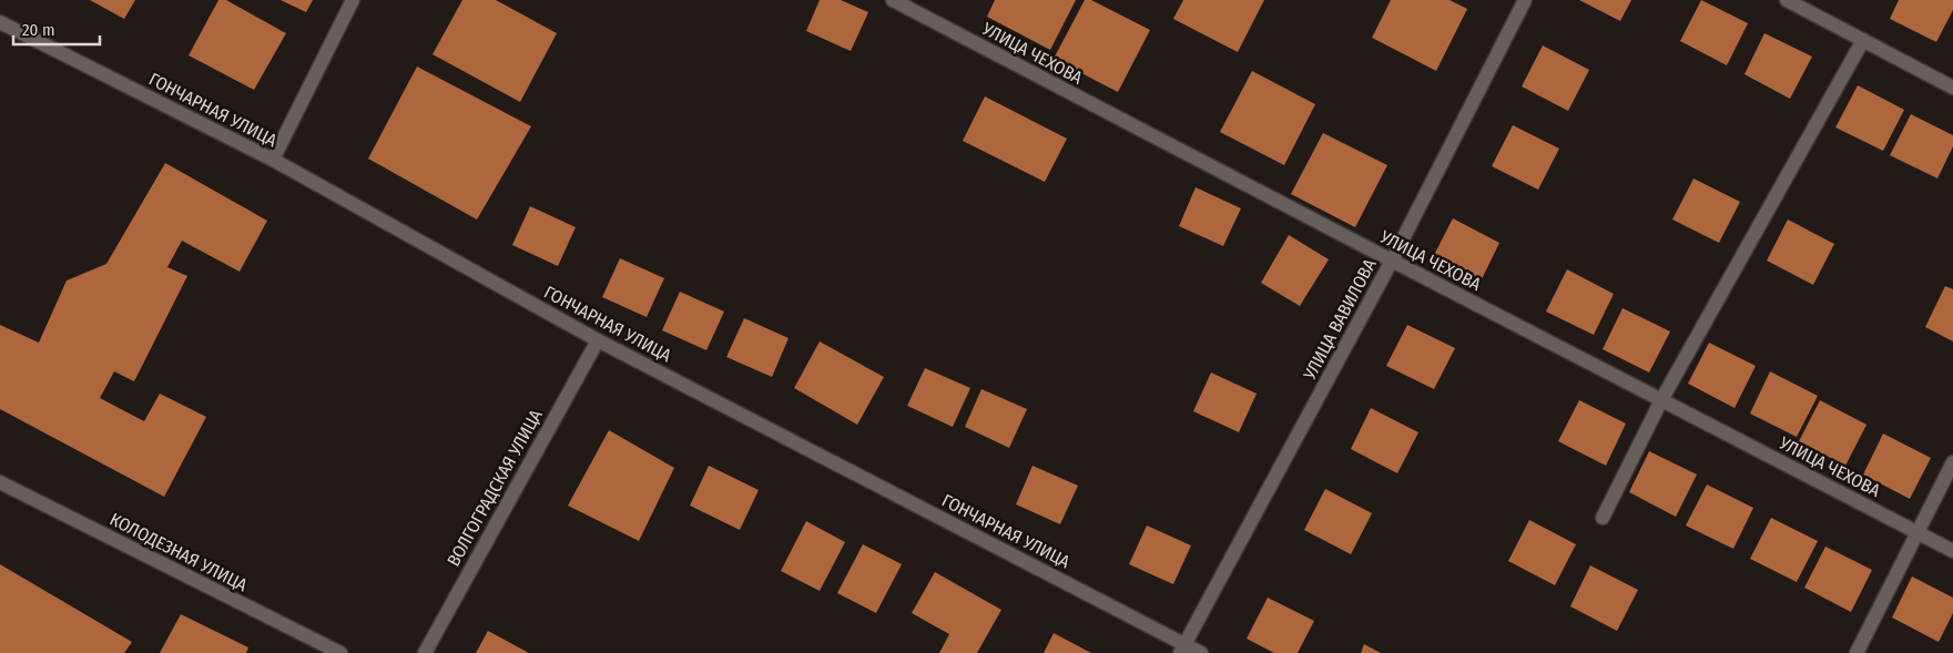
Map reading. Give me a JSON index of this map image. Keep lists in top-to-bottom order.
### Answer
{
  "streets": {
    "street": [
      "УЛИЦА ЧЕХОВА",
      "ГОНЧАРНАЯ УЛИЦА",
      "УЛИЦА ВАВИЛОВА",
      "ВОЛГОГРАДСКАЯ УЛИЦА",
      "КОЛОДЕЗНАЯ УЛИЦА"
    ]
  },
  "crossings": [
    ["УЛИЦА ЧЕХОВА", "УЛИЦА ВАВИЛОВА"],
    ["ГОНЧАРНАЯ УЛИЦА", "УЛИЦА ВАВИЛОВА"],
    ["ГОНЧАРНАЯ УЛИЦА", "ВОЛГОГРАДСКАЯ УЛИЦА"]
  ],
  "scale_bar": "20 m"
}
